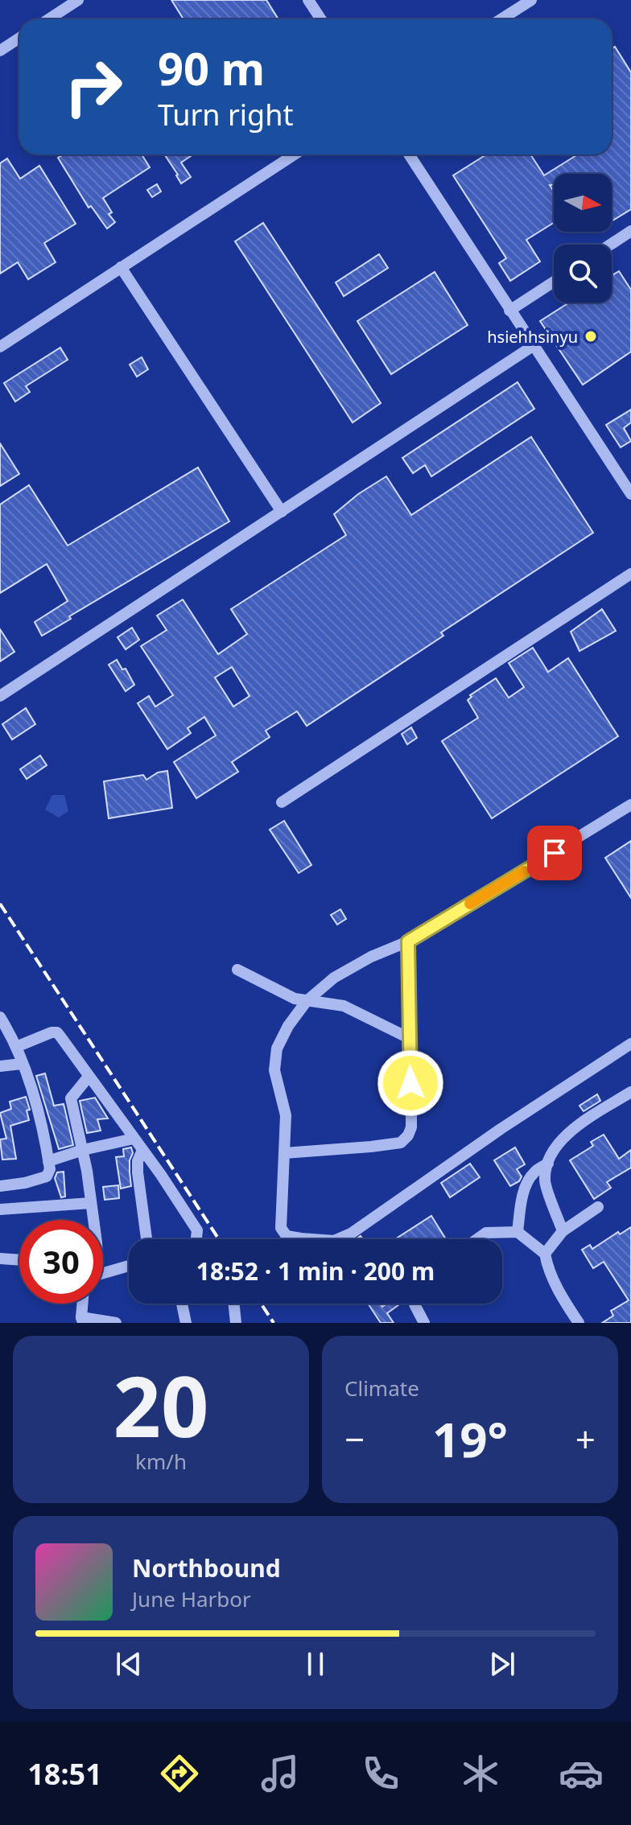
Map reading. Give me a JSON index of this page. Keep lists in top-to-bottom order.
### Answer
{
  "places": ["hsiehhsinyu"],
  "north": "right",
  "page": {
    "turn": ["90 m", "Turn right"],
    "limit": "30",
    "trip": "18:52 · 1 min · 200 m",
    "tile": [
      ["20", "km/h"],
      "Climate"
    ],
    "heat": ["−", "19°", "+"],
    "song": ["Northbound", "June Harbor"],
    "tabs": "18:51"
  }
}
